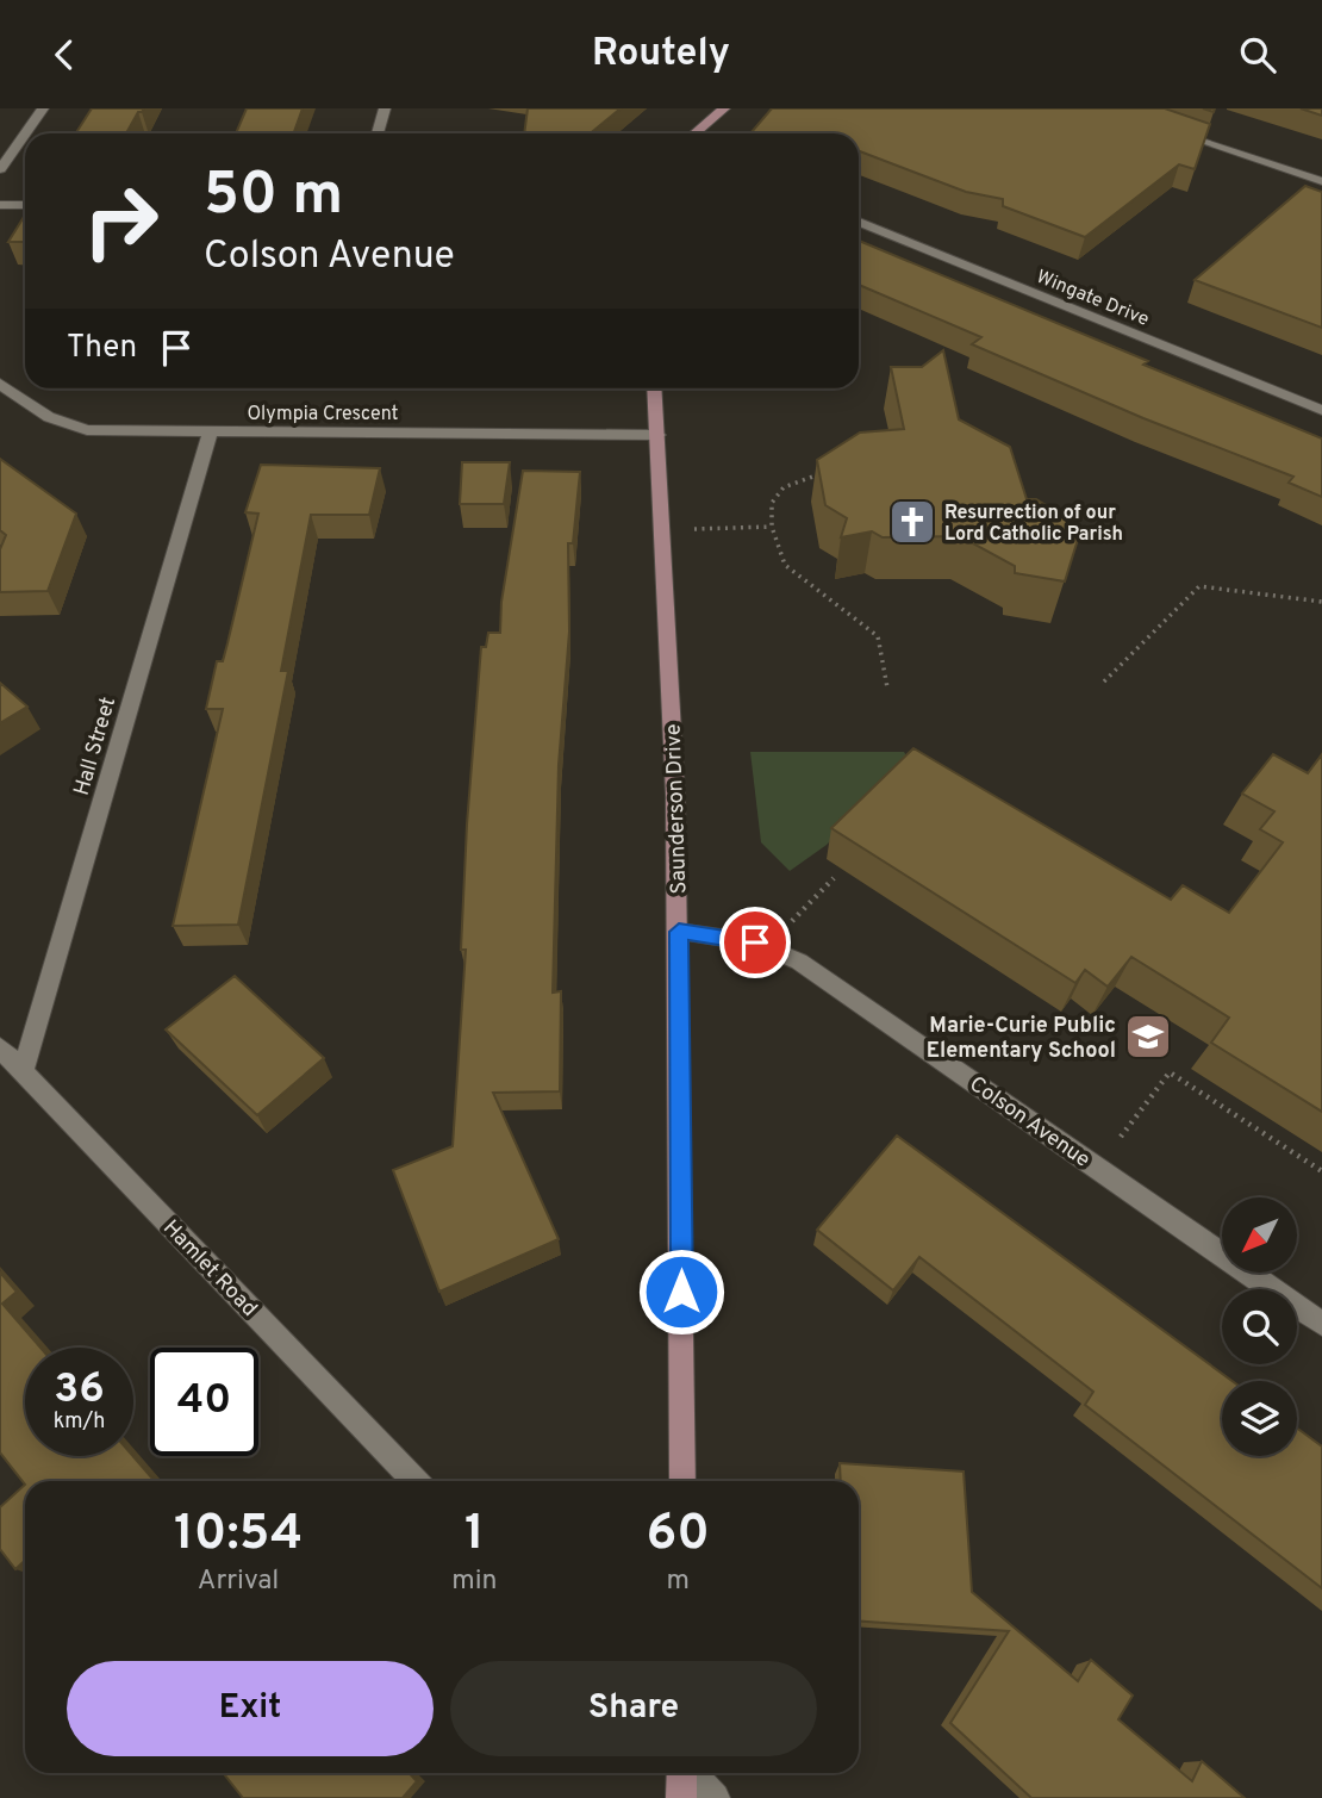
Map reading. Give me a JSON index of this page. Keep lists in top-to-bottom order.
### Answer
{
  "streets": {
    "street": [
      "Wingate Drive",
      "Olympia Crescent",
      "Hall Street",
      "Saunderson Drive",
      "Colson Avenue",
      "Hamlet Road"
    ]
  },
  "crossings": [
    ["Olympia Crescent", "Hall Street"],
    ["Olympia Crescent", "Saunderson Drive"],
    ["Hall Street", "Hamlet Road"],
    ["Saunderson Drive", "Colson Avenue"]
  ],
  "places": {
    "church": ["Resurrection of our Lord Catholic Parish"],
    "school or university": ["Marie-Curie Public Elementary School"]
  },
  "north": "bottom left",
  "page": {
    "header": "Routely",
    "turn": ["50 m", "Colson Avenue"],
    "then": "Then",
    "speed": "36 km/h",
    "limit": "40",
    "eta": [
      "10:54",
      "Arrival",
      "1",
      "min",
      "60",
      "m"
    ],
    "buttons": ["Exit", "Share"]
  }
}
